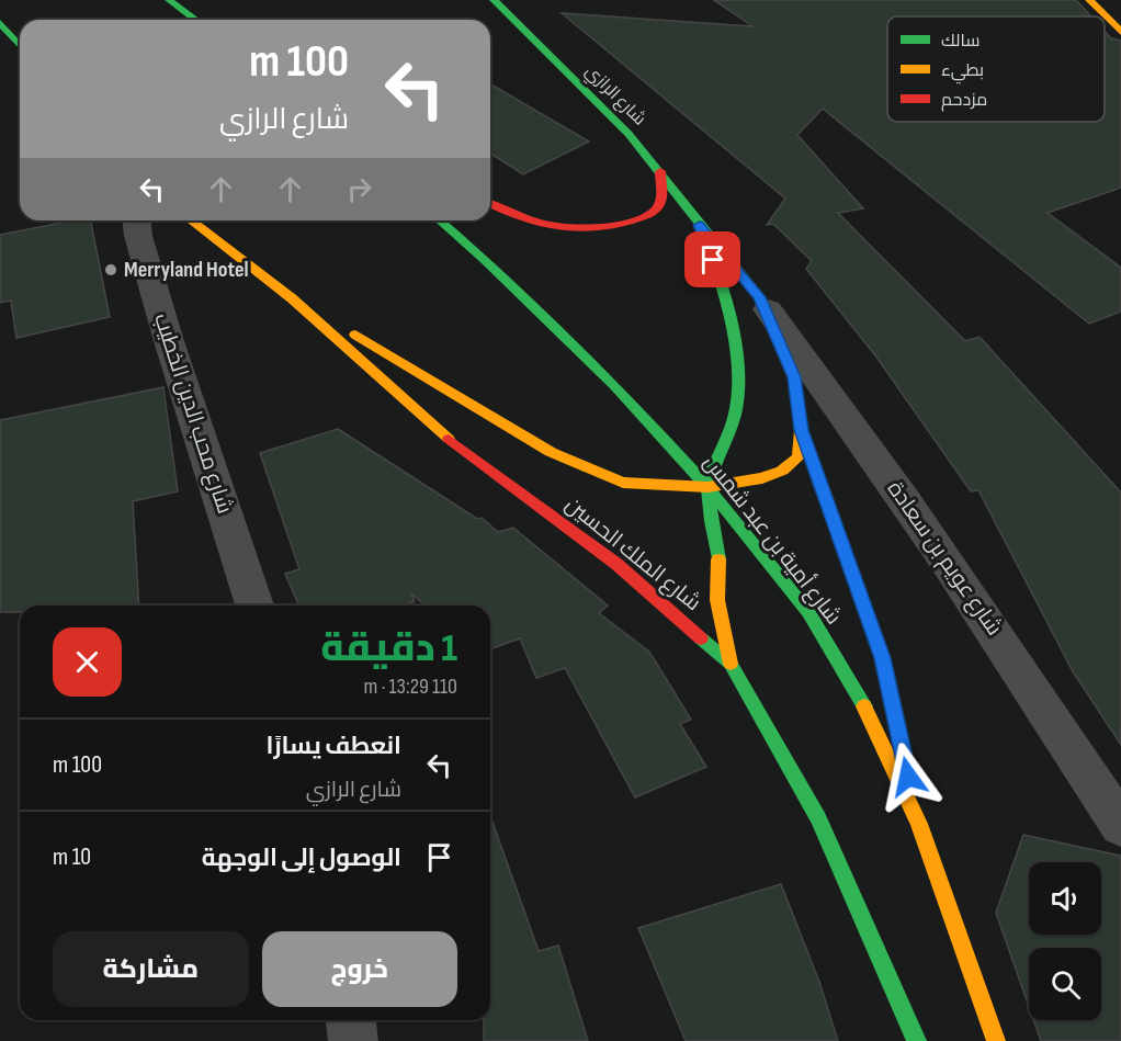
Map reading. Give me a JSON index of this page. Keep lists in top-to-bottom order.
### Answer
{
  "streets": {
    "main road": ["شارع الرازي", "شارع أمية بن عبد شمس", "شارع الملك الحسين"],
    "street": ["شارع محب الدين الخطيب", "شارع عويم بن سعادة"]
  },
  "crossings": [
    ["شارع الرازي", "شارع أمية بن عبد شمس"],
    ["شارع الرازي", "شارع الملك الحسين"],
    ["شارع الرازي", "شارع عويم بن سعادة"]
  ],
  "places": ["Merryland Hotel"],
  "legend": ["سالك", "بطيء", "مزدحم"],
  "page": {
    "turn": ["100 m", "شارع الرازي"],
    "heading": ["1 دقيقة", "110 m · 13:29"],
    "list": [
      {
        "name": "انعطف يسارًا",
        "note": "شارع الرازي",
        "value": "100 m"
      },
      {
        "name": "الوصول إلى الوجهة",
        "value": "10 m"
      }
    ],
    "buttons": ["خروج", "مشاركة"]
  }
}
